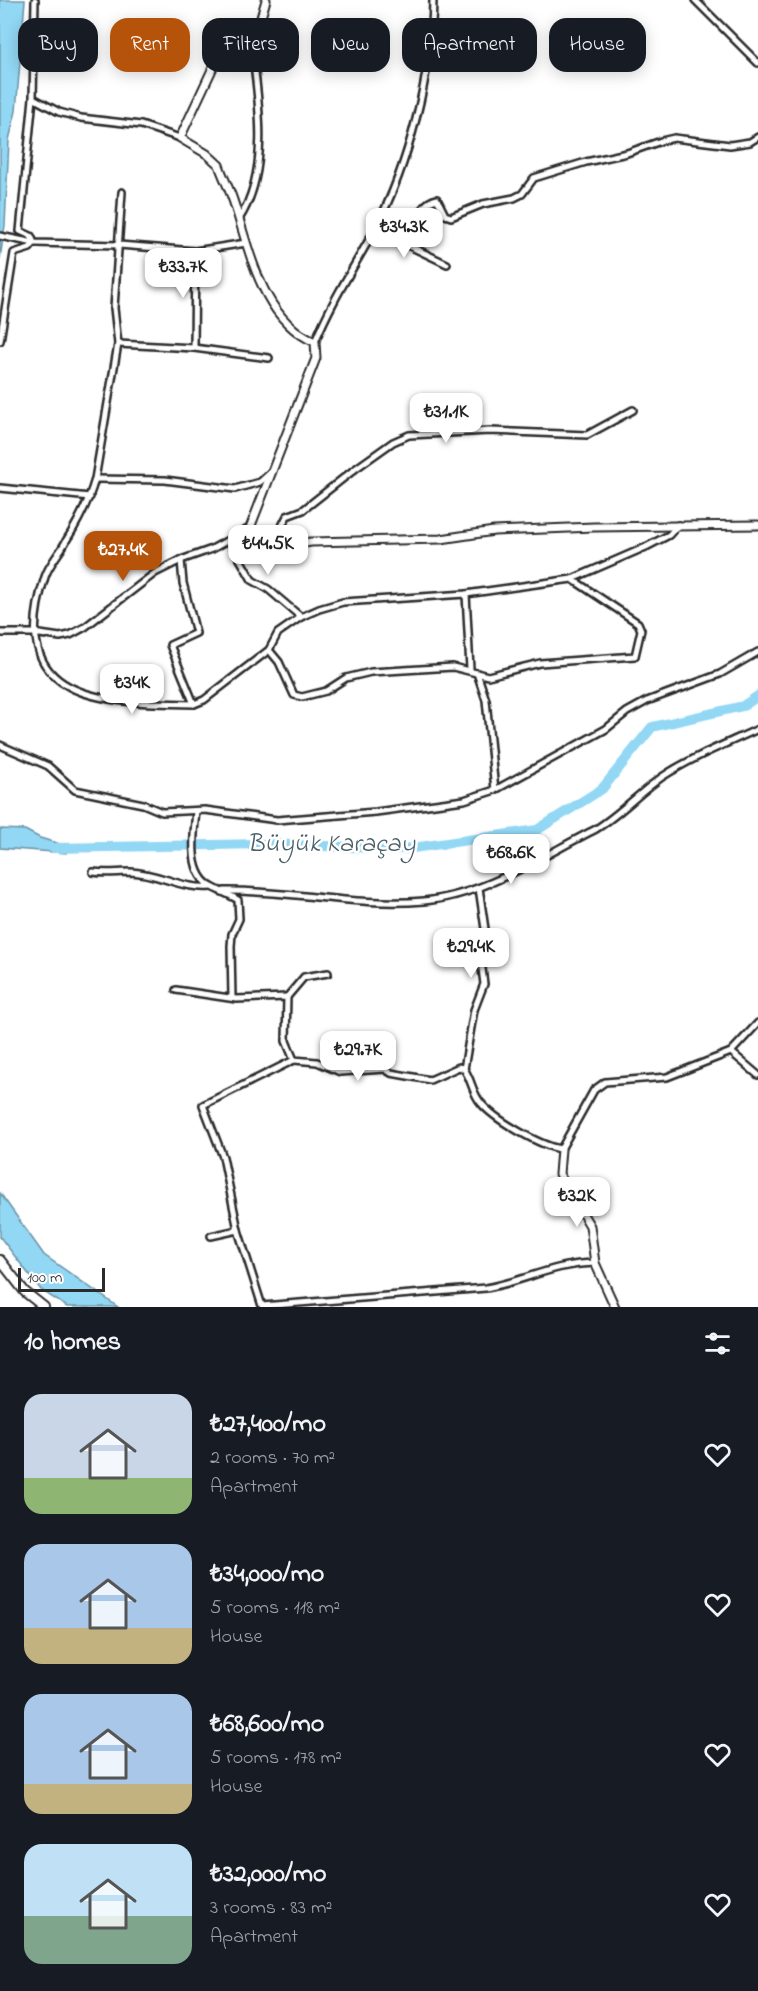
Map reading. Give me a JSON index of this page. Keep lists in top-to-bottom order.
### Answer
{
  "water": ["Büyük Karaçay"],
  "scale_bar": "100 m",
  "page": {
    "chip": [
      "Buy",
      "Rent",
      "Filters",
      "New",
      "Apartment",
      "House"
    ],
    "price": [
      "₺34.3K",
      "₺33.7K",
      "₺31.1K",
      "₺44.5K",
      "₺27.4K",
      "₺34K",
      "₺68.6K",
      "₺29.4K",
      "₺29.7K",
      "₺32K"
    ],
    "scale": "100 m",
    "heading": "10 homes",
    "list": [
      {
        "name": "₺27,400/mo",
        "note": "2 rooms · 70 m² · Apartment"
      },
      {
        "name": "₺34,000/mo",
        "note": "5 rooms · 118 m² · House"
      },
      {
        "name": "₺68,600/mo",
        "note": "5 rooms · 178 m² · House"
      },
      {
        "name": "₺32,000/mo",
        "note": "3 rooms · 83 m² · Apartment"
      }
    ]
  }
}
